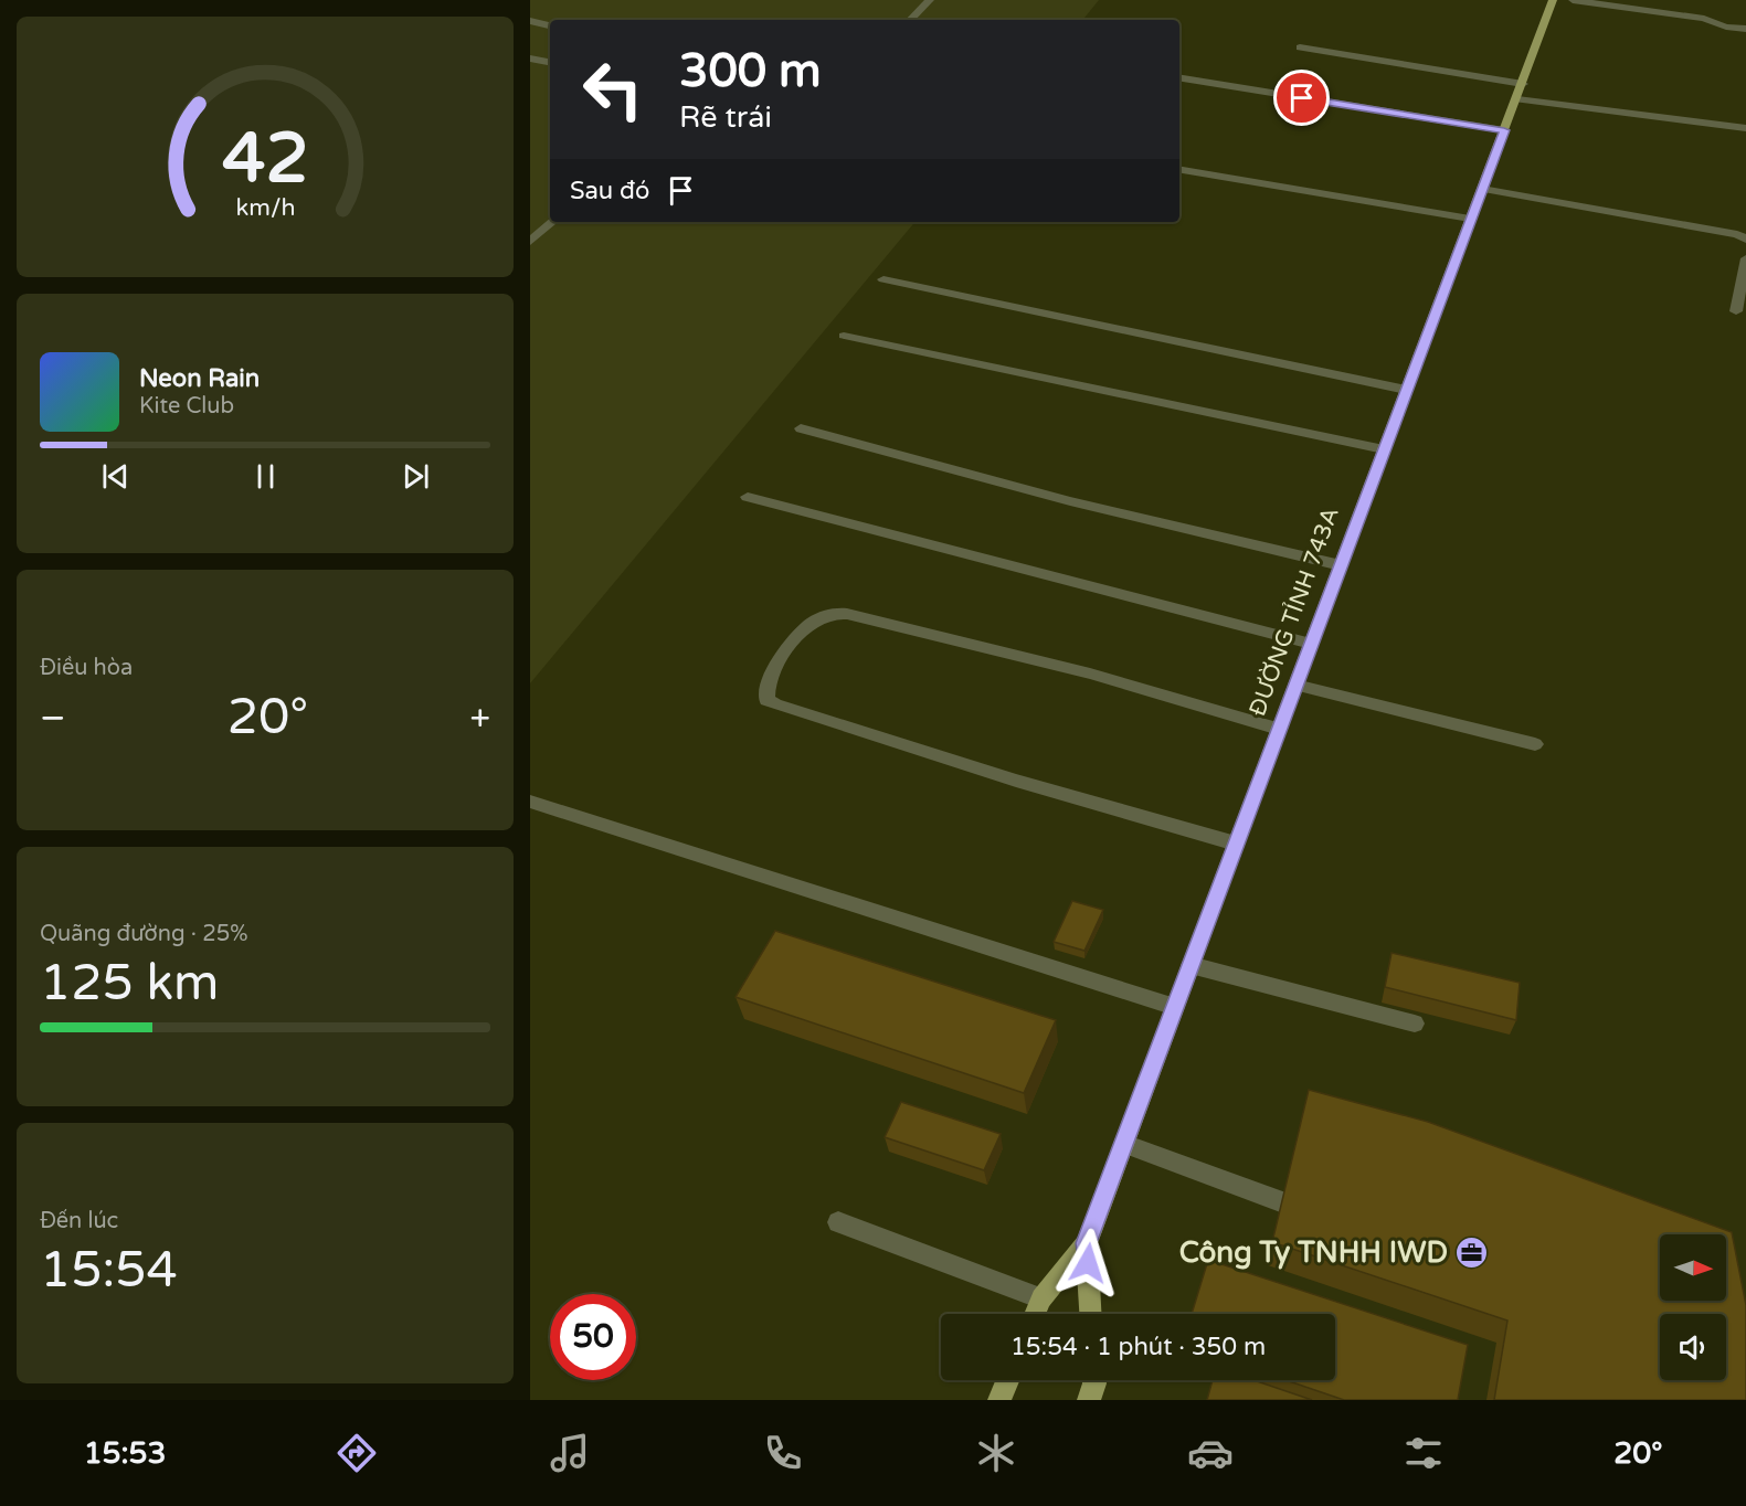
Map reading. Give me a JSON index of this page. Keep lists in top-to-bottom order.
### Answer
{
  "streets": {
    "main road": ["ĐƯỜNG TỈNH 743A"]
  },
  "places": {
    "office": ["Công Ty TNHH IWD"]
  },
  "north": "right",
  "page": {
    "turn": ["300 m", "Rẽ trái"],
    "then": "Sau đó",
    "song": ["Neon Rain", "Kite Club"],
    "tile": [
      "Điều hòa",
      ["Quãng đường · 25%", "125 km"],
      ["Đến lúc", "15:54"]
    ],
    "heat": ["−", "20°", "+"],
    "limit": "50",
    "trip": "15:54 · 1 phút · 350 m",
    "tabs": ["15:53", "20°"],
    "gauge": ["42", "km/h"]
  }
}
